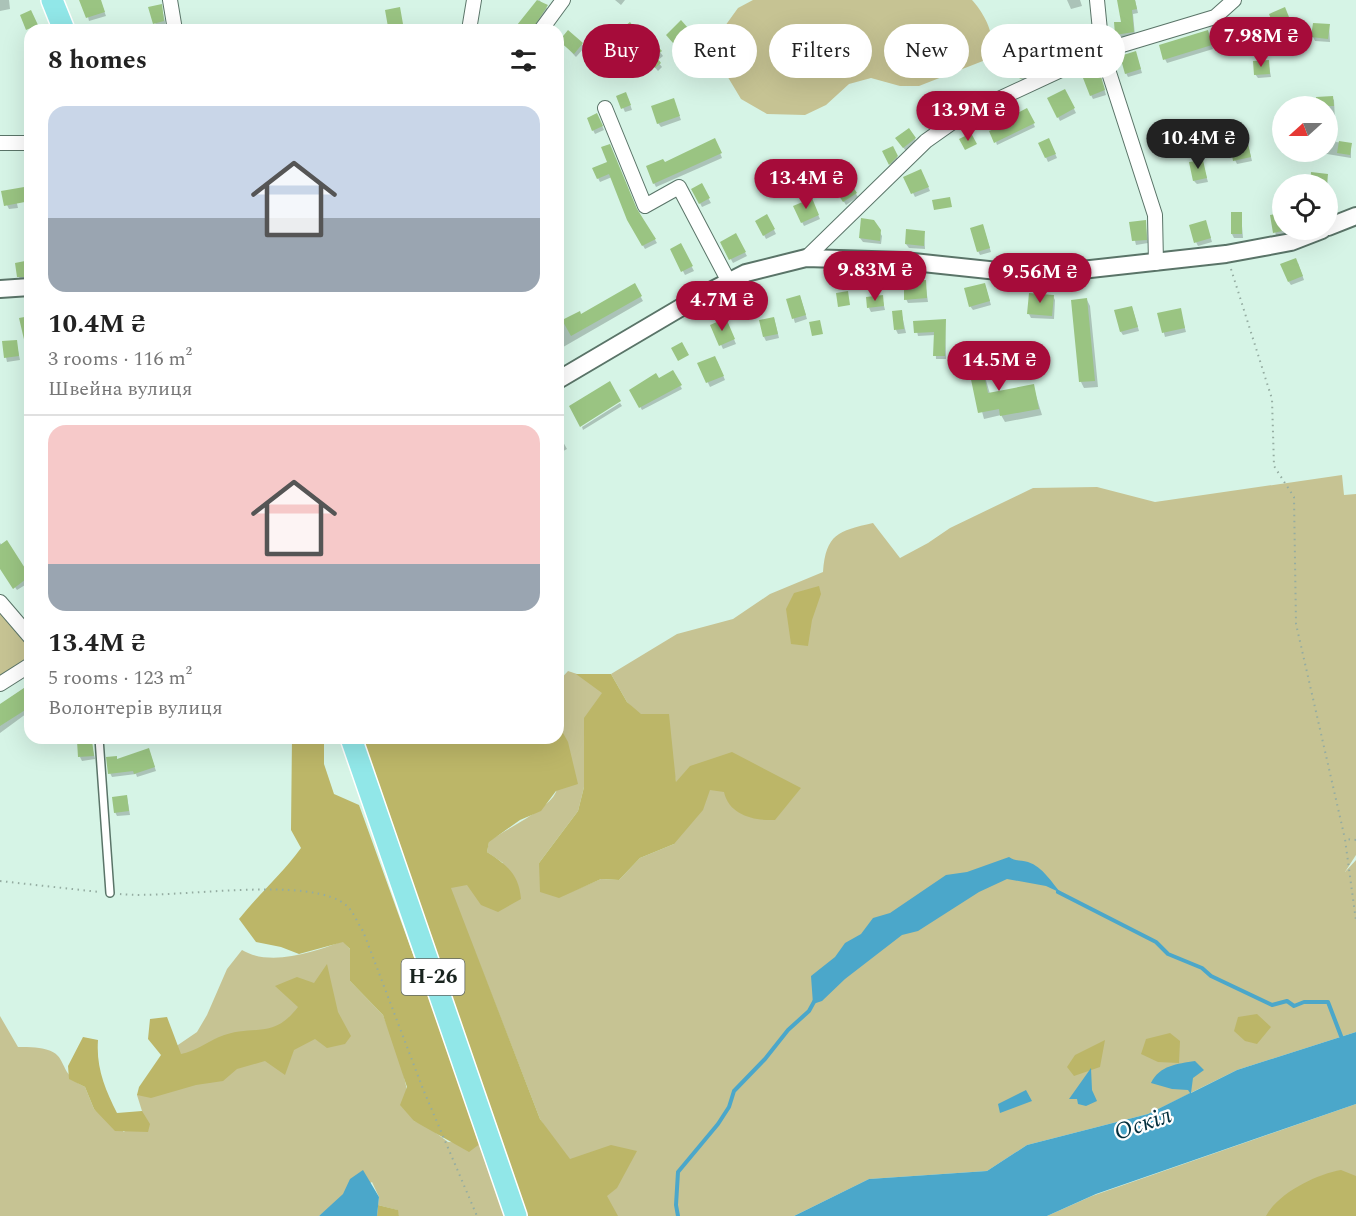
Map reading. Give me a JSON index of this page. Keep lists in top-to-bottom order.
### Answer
{
  "streets": {
    "main road": ["Н-26"]
  },
  "water": ["Оскіл"],
  "north": "left",
  "page": {
    "price": [
      "7.98M ₴",
      "13.9M ₴",
      "10.4M ₴",
      "13.4M ₴",
      "9.83M ₴",
      "9.56M ₴",
      "4.7M ₴",
      "14.5M ₴"
    ],
    "chip": [
      "Buy",
      "Rent",
      "Filters",
      "New",
      "Apartment"
    ],
    "heading": "8 homes",
    "list": [
      {
        "name": "10.4M ₴",
        "note": "3 rooms · 116 m² · Швейна вулиця"
      },
      {
        "name": "13.4M ₴",
        "note": "5 rooms · 123 m² · Волонтерів вулиця"
      }
    ]
  }
}
